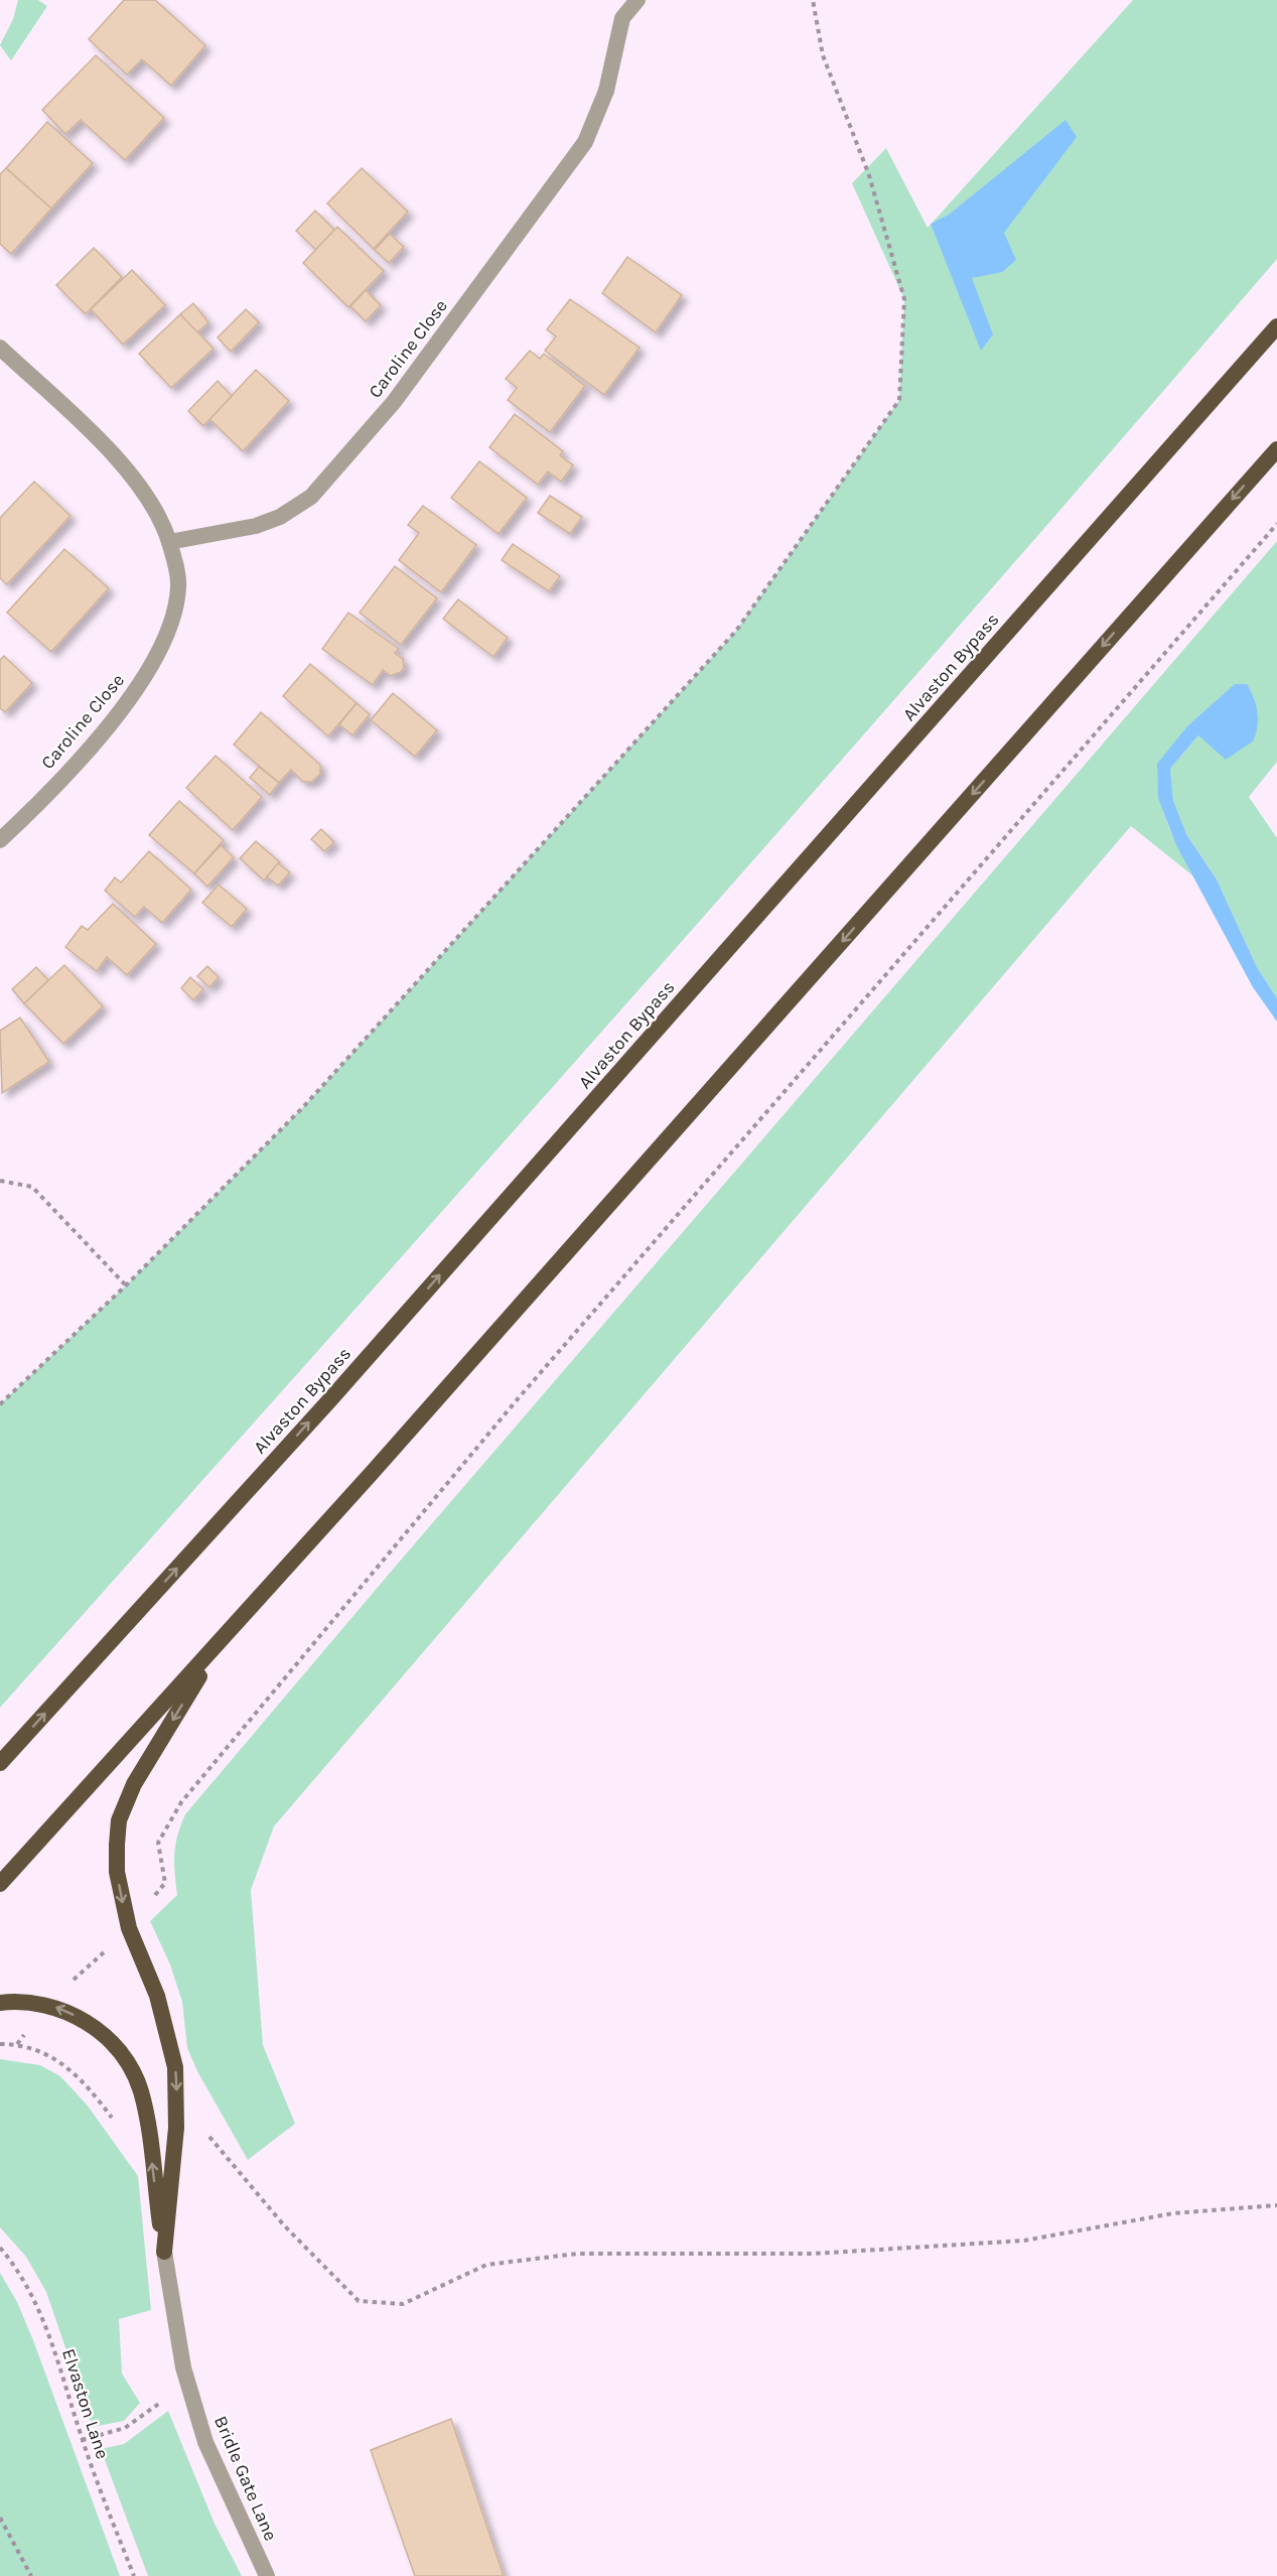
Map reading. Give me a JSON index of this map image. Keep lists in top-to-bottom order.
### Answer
{
  "streets": {
    "highway": ["Alvaston Bypass"],
    "street": ["Caroline Close", "Bridle Gate Lane"],
    "path": ["Elvaston Lane"]
  }
}
